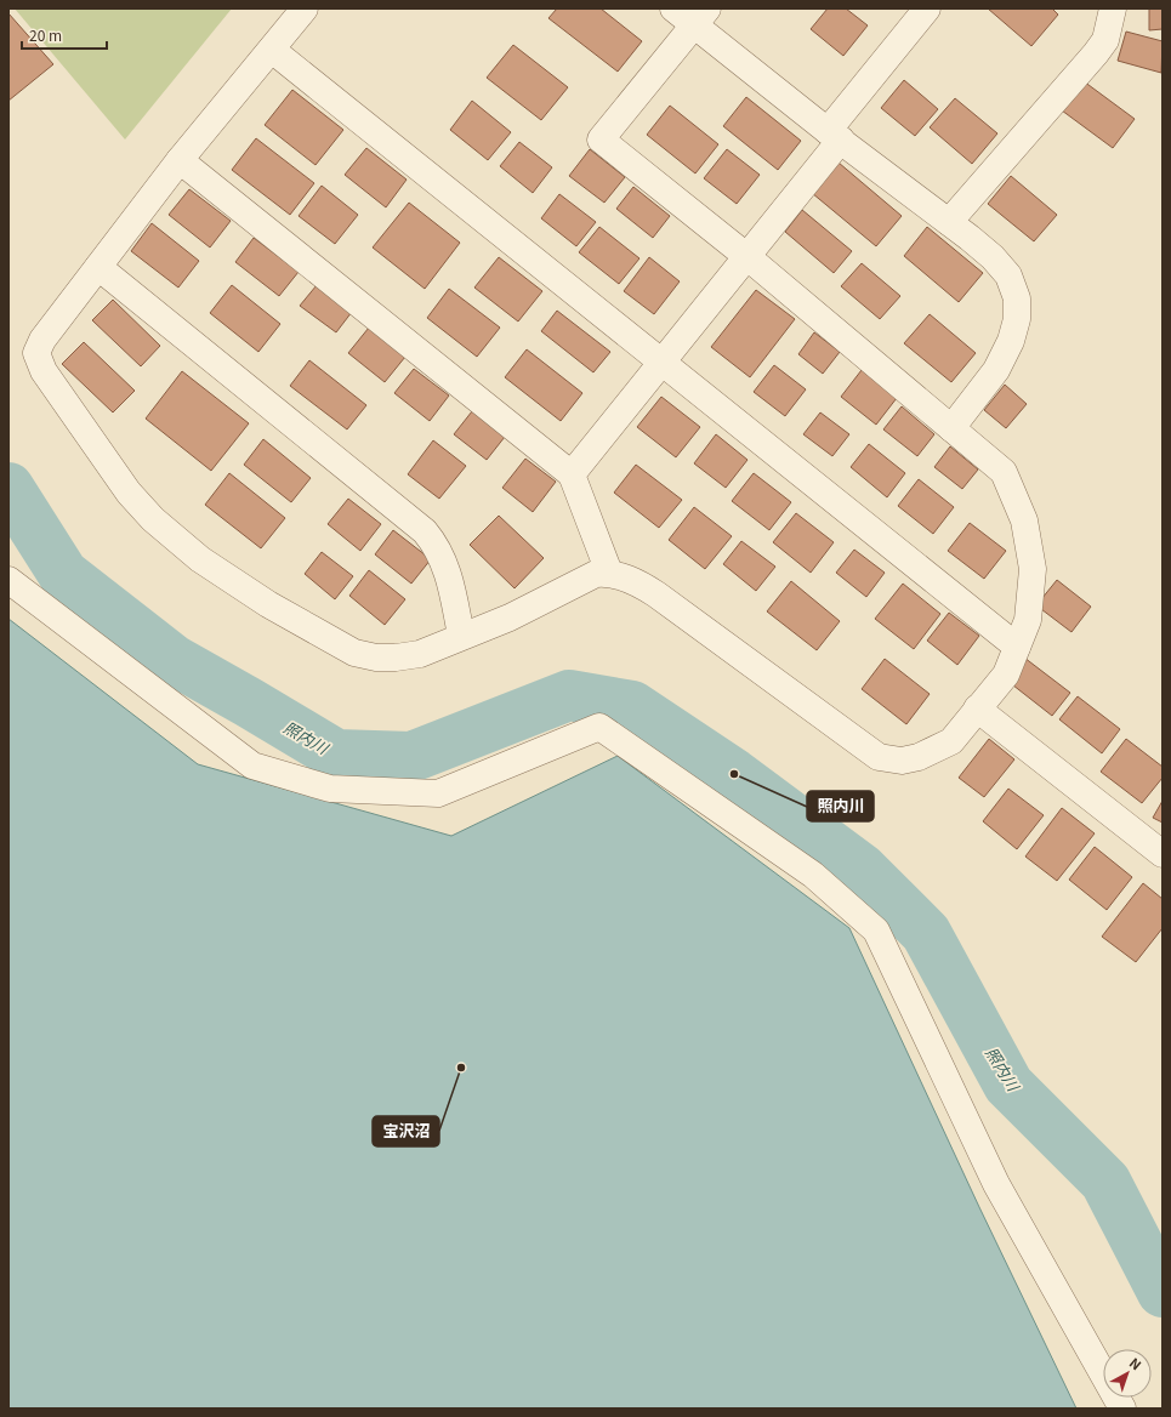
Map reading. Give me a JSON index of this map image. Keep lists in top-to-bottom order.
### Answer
{
  "water": ["照内川"],
  "places": ["照内川", "宝沢沼"],
  "scale_bar": "20 m",
  "north": "top right"
}
